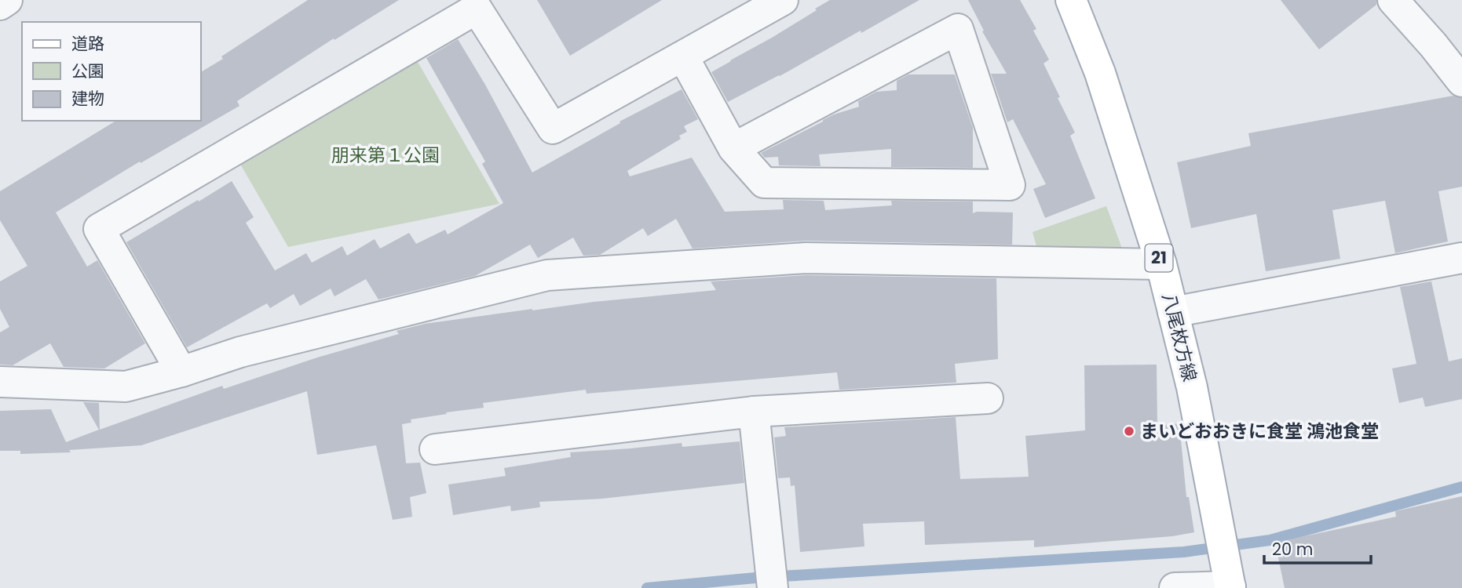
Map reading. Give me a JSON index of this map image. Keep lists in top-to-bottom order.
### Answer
{
  "streets": {
    "main road": ["21", "八尾枚方線"]
  },
  "parks": ["朋来第１公園"],
  "places": ["まいどおおきに食堂 鴻池食堂"],
  "legend": ["道路", "公園", "建物"],
  "scale_bar": "20 m"
}
